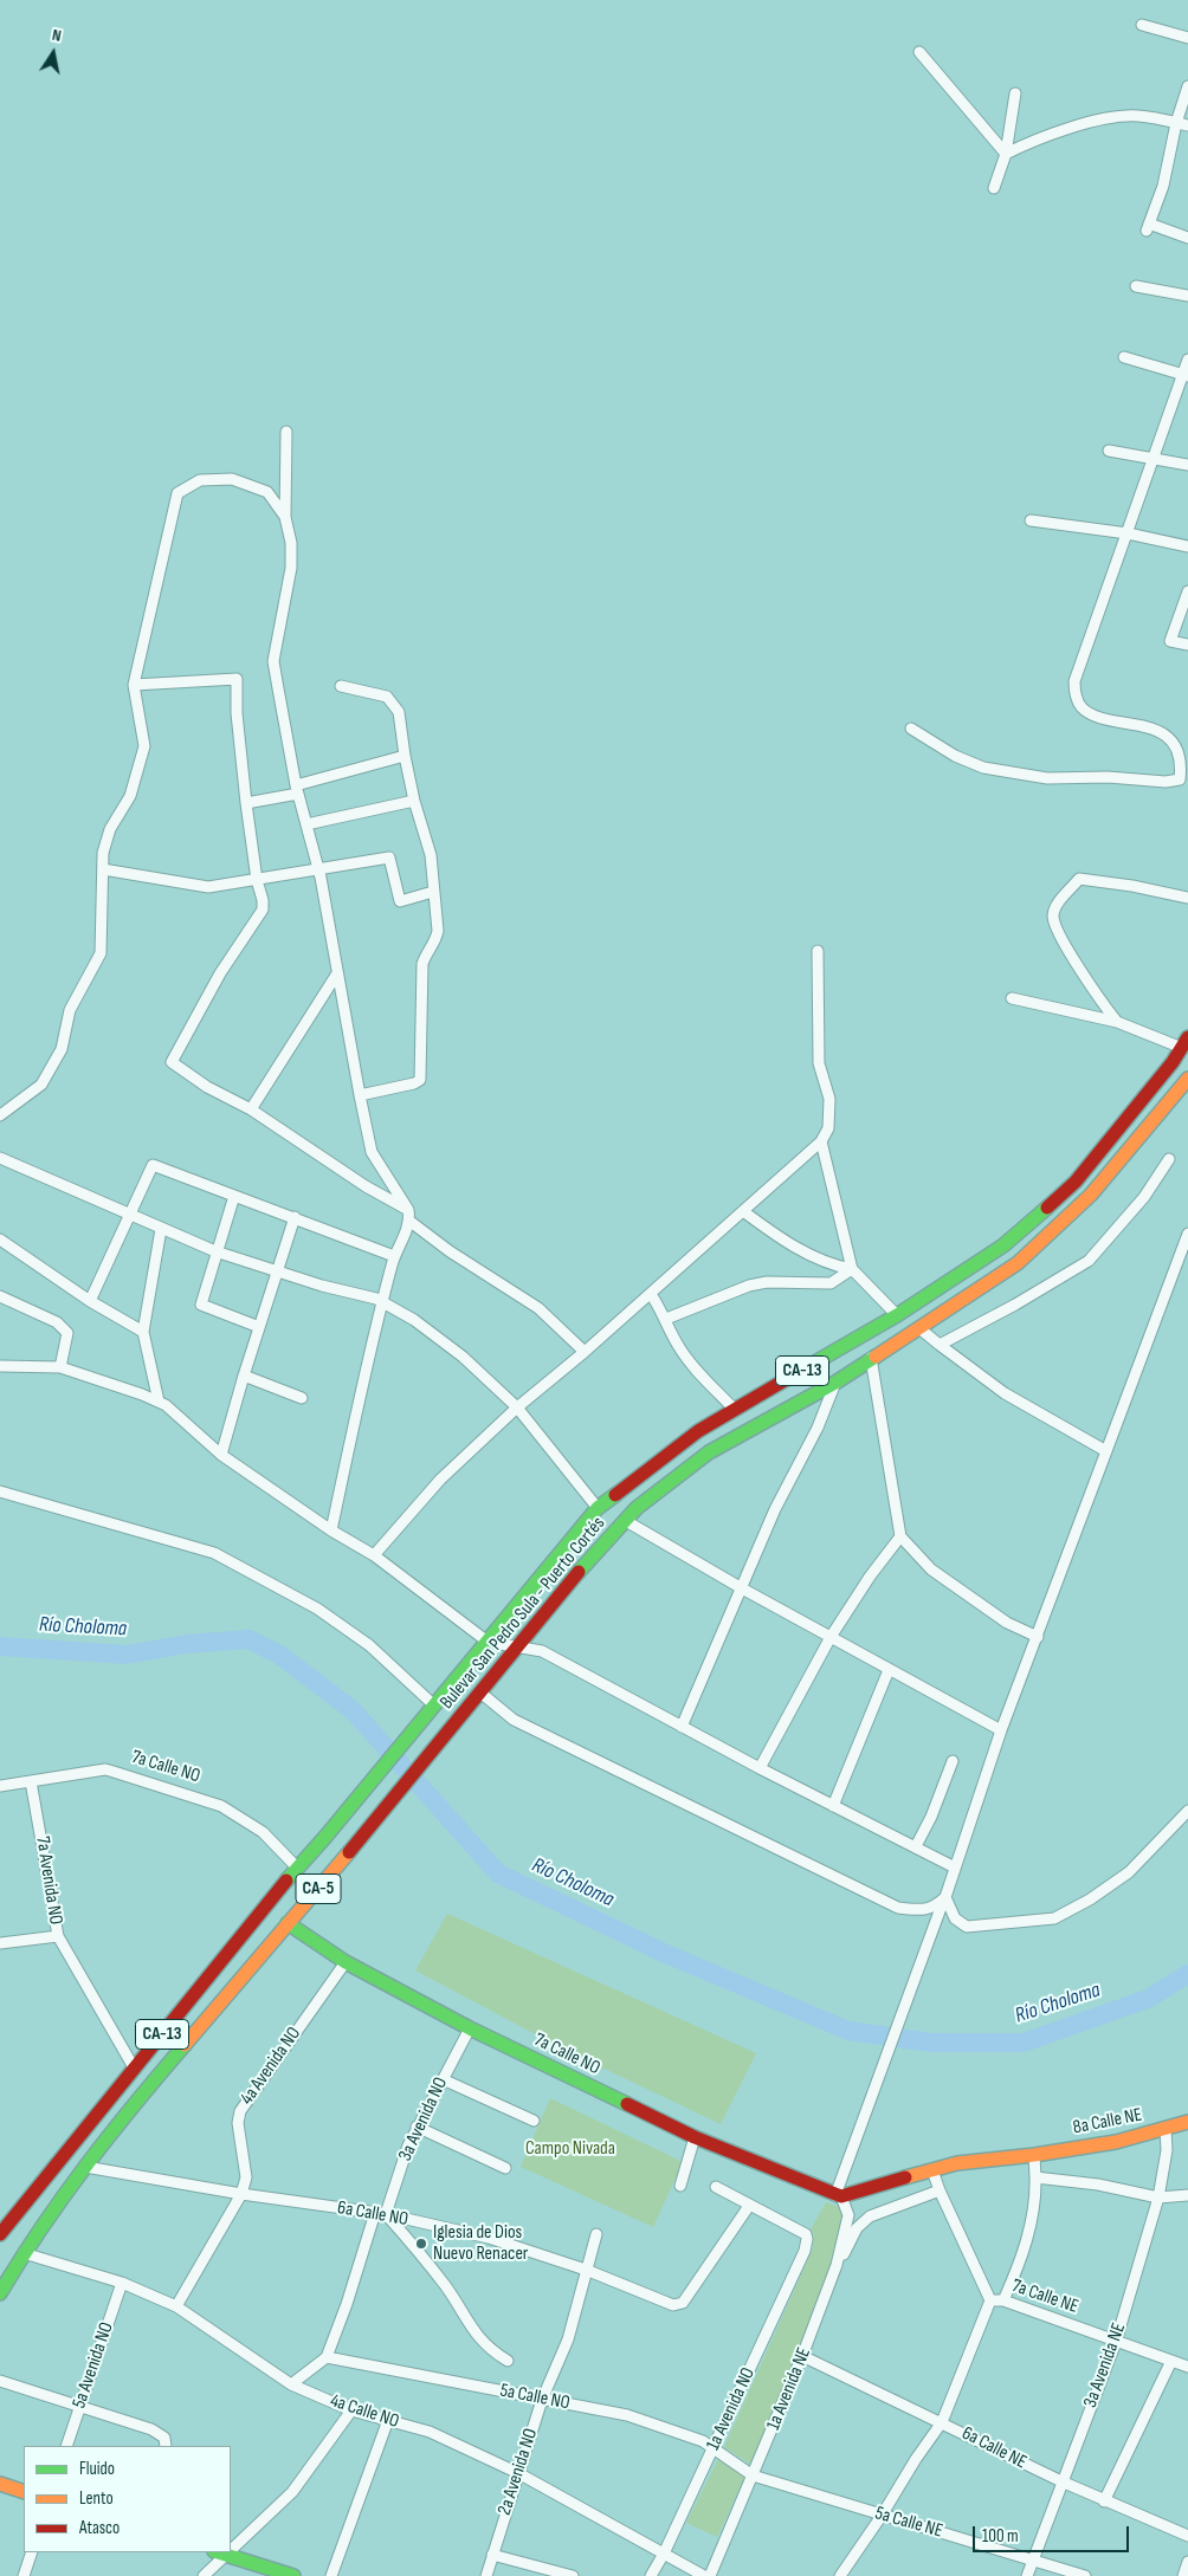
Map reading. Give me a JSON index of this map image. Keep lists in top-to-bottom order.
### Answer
{
  "streets": {
    "main road": [
      "CA-13",
      "Bulevar San Pedro Sula - Puerto Cortés",
      "7a Calle NO",
      "CA-5",
      "8a Calle NE"
    ],
    "street": [
      "7a Avenida NO",
      "4a Avenida NO",
      "3a Avenida NO",
      "6a Calle NO",
      "7a Calle NE",
      "5a Avenida NO",
      "3a Avenida NE",
      "1a Avenida NE",
      "5a Calle NO",
      "1a Avenida NO",
      "4a Calle NO",
      "6a Calle NE",
      "2a Avenida NO",
      "5a Calle NE"
    ]
  },
  "crossings": [
    ["Bulevar San Pedro Sula - Puerto Cortés", "7a Calle NO"],
    ["Bulevar San Pedro Sula - Puerto Cortés", "7a Avenida NO"],
    ["Bulevar San Pedro Sula - Puerto Cortés", "6a Calle NO"],
    ["Bulevar San Pedro Sula - Puerto Cortés", "4a Calle NO"],
    ["7a Calle NO", "7a Avenida NO"],
    ["7a Calle NO", "4a Avenida NO"],
    ["7a Calle NO", "3a Avenida NO"],
    ["7a Calle NO", "1a Avenida NE"],
    ["4a Avenida NO", "6a Calle NO"],
    ["4a Avenida NO", "4a Calle NO"],
    ["3a Avenida NO", "6a Calle NO"],
    ["3a Avenida NO", "5a Calle NO"],
    ["8a Calle NE", "3a Avenida NE"],
    ["6a Calle NO", "1a Avenida NO"],
    ["6a Calle NO", "2a Avenida NO"],
    ["7a Calle NE", "3a Avenida NE"],
    ["5a Avenida NO", "4a Calle NO"],
    ["3a Avenida NE", "6a Calle NE"],
    ["3a Avenida NE", "5a Calle NE"],
    ["1a Avenida NE", "6a Calle NE"],
    ["1a Avenida NE", "5a Calle NE"],
    ["5a Calle NO", "1a Avenida NO"],
    ["5a Calle NO", "2a Avenida NO"],
    ["5a Calle NO", "5a Calle NE"],
    ["1a Avenida NO", "4a Calle NO"],
    ["4a Calle NO", "2a Avenida NO"]
  ],
  "water": ["Río Choloma"],
  "parks": ["Campo Nivada"],
  "places": ["Iglesia de Dios Nuevo Renacer"],
  "legend": ["Fluido", "Lento", "Atasco"],
  "scale_bar": "100 m",
  "north": "top"
}
